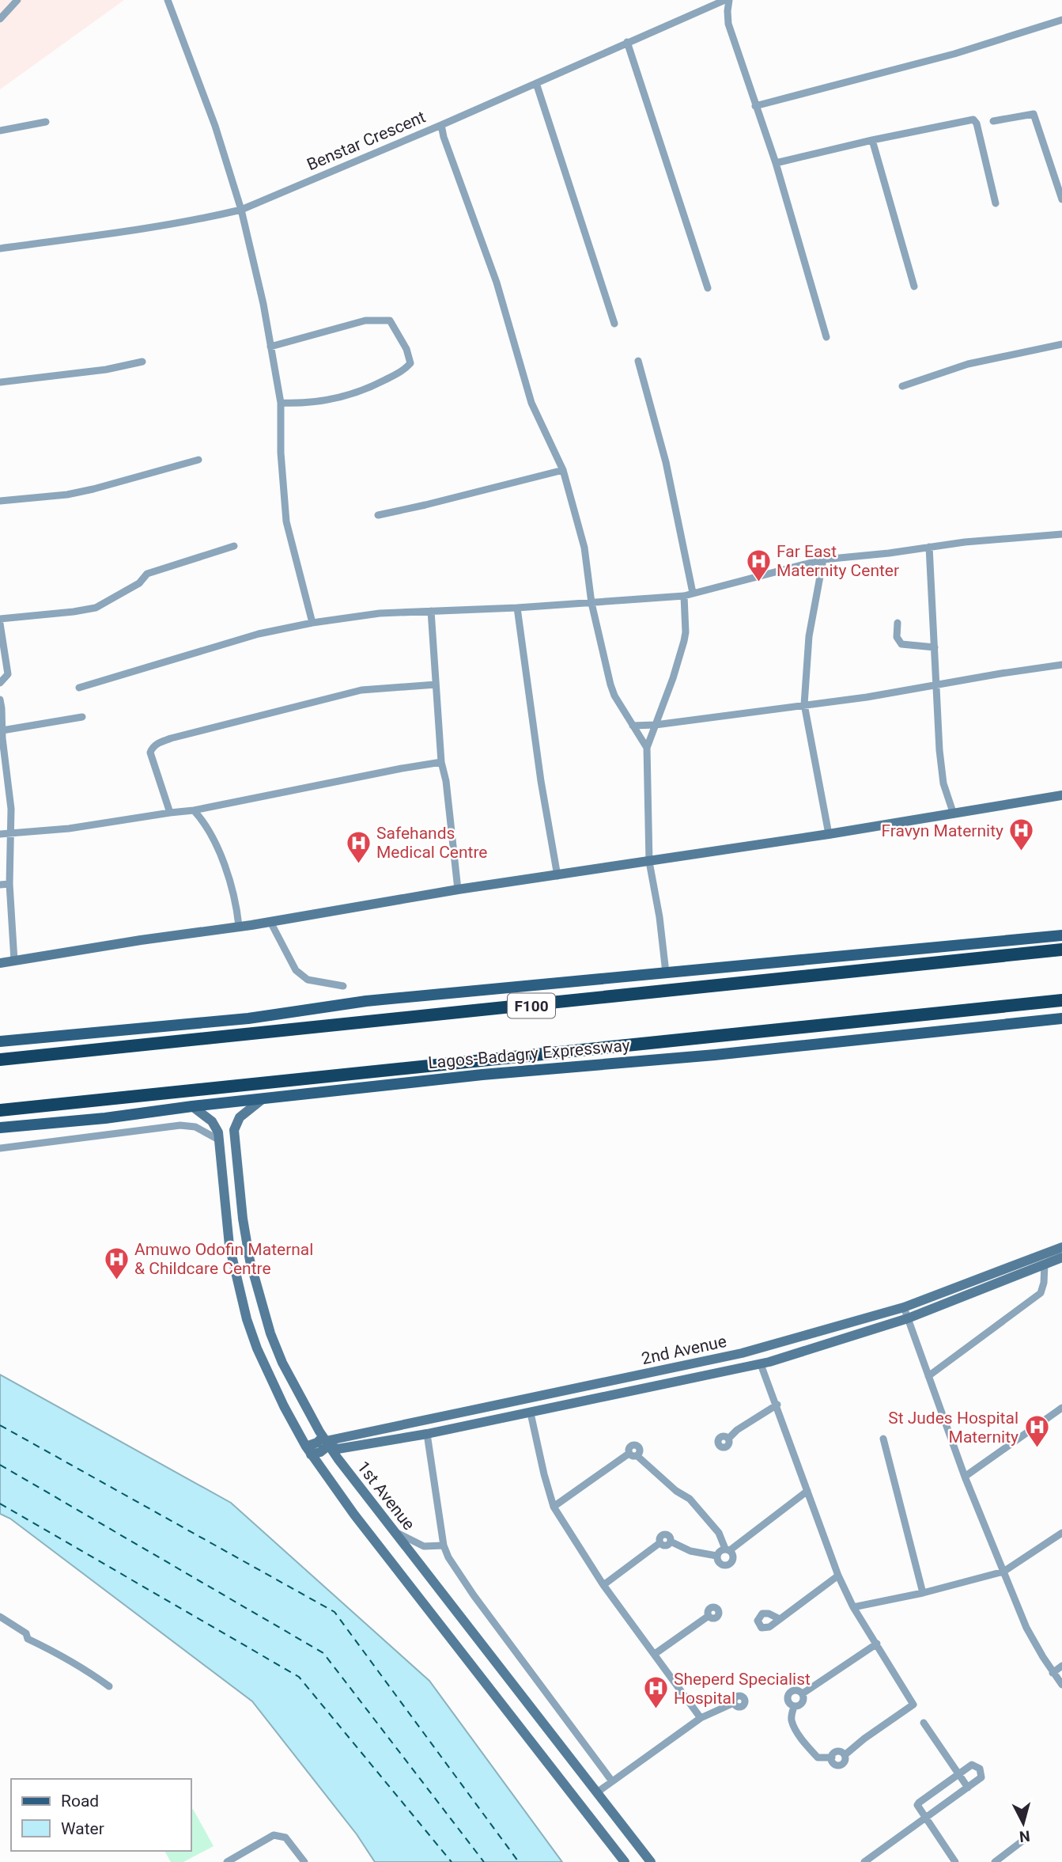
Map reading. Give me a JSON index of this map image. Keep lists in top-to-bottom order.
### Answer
{
  "streets": {
    "highway": ["F100", "Lagos-Badagry Expressway"],
    "main road": ["2nd Avenue", "1st Avenue"],
    "street": ["Benstar Crescent"]
  },
  "crossings": [
    ["Lagos-Badagry Expressway", "1st Avenue"],
    ["2nd Avenue", "1st Avenue"]
  ],
  "places": {
    "hospital": [
      "Far East Maternity Center",
      "Fravyn Maternity",
      "Safehands Medical Centre",
      "Amuwo Odofin Maternal & Childcare Centre",
      "St Judes Hospital Maternity",
      "Sheperd Specialist Hospital"
    ]
  },
  "legend": ["Road", "Water"],
  "north": "bottom"
}
